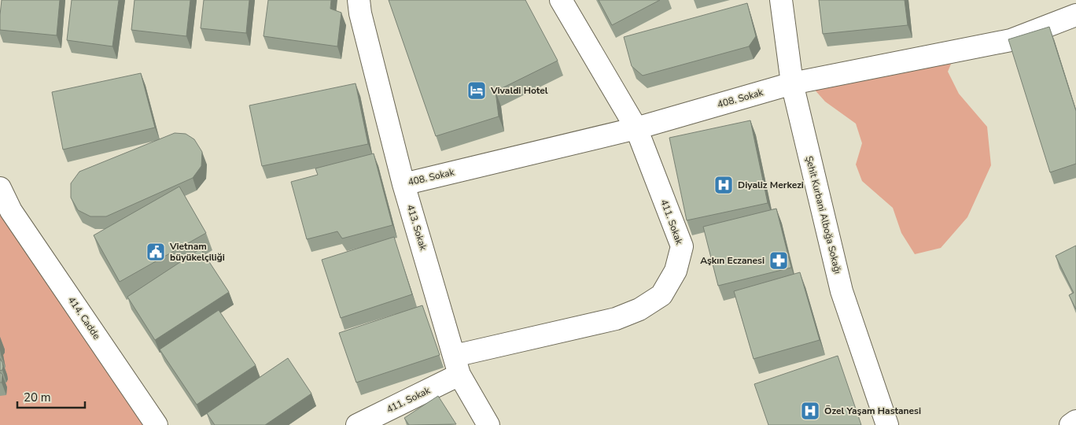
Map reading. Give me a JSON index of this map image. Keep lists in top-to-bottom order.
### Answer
{
  "streets": {
    "street": [
      "408. Sokak",
      "Şehit Kurbani Alboğa Sokağı",
      "411. Sokak",
      "413. Sokak",
      "414. Cadde"
    ]
  },
  "crossings": [
    ["408. Sokak", "Şehit Kurbani Alboğa Sokağı"],
    ["408. Sokak", "411. Sokak"],
    ["408. Sokak", "413. Sokak"],
    ["411. Sokak", "413. Sokak"]
  ],
  "places": {
    "hotel": ["Vivaldi Hotel"],
    "hospital": ["Diyaliz Merkezi", "Özel Yaşam Hastanesi"],
    "public building": ["Vietnam büyükelçiliği"],
    "pharmacy": ["Aşkın Eczanesi"]
  },
  "scale_bar": "20 m"
}
